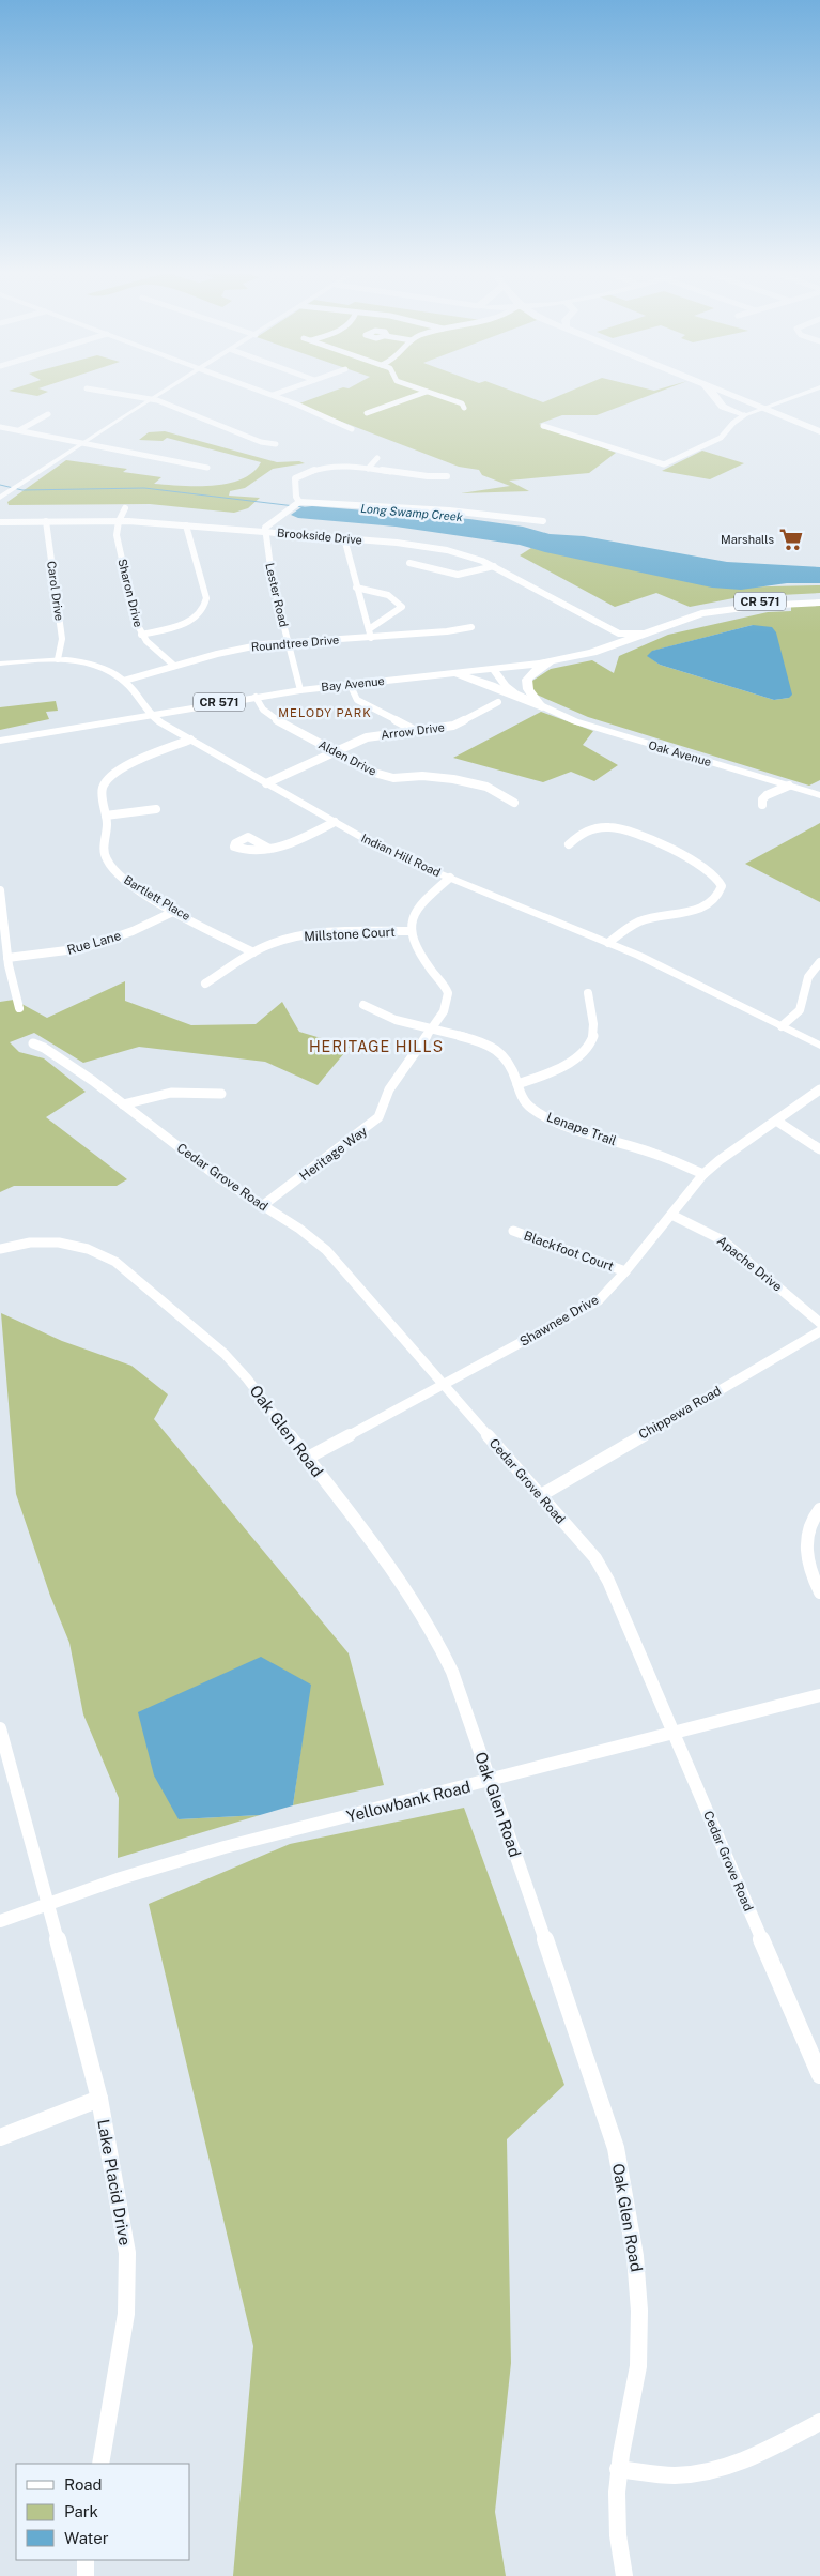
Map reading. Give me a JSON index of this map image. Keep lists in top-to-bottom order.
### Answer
{
  "streets": {
    "main road": ["CR 571", "Bay Avenue"],
    "street": [
      "Brookside Drive",
      "Carol Drive",
      "Sharon Drive",
      "Lester Road",
      "Roundtree Drive",
      "Arrow Drive",
      "Oak Avenue",
      "Alden Drive",
      "Indian Hill Road",
      "Bartlett Place",
      "Millstone Court",
      "Rue Lane",
      "Lenape Trail",
      "Heritage Way",
      "Cedar Grove Road",
      "Blackfoot Court",
      "Apache Drive",
      "Shawnee Drive",
      "Chippewa Road",
      "Oak Glen Road",
      "Yellowbank Road",
      "Lake Placid Drive"
    ]
  },
  "crossings": [
    ["Brookside Drive", "Carol Drive"],
    ["Brookside Drive", "Sharon Drive"],
    ["Brookside Drive", "Lester Road"],
    ["Carol Drive", "Indian Hill Road"],
    ["Sharon Drive", "Roundtree Drive"],
    ["Lester Road", "Roundtree Drive"],
    ["Lester Road", "Bay Avenue"],
    ["Roundtree Drive", "Indian Hill Road"],
    ["Bay Avenue", "Oak Avenue"],
    ["Bay Avenue", "Alden Drive"],
    ["Bay Avenue", "Indian Hill Road"],
    ["Arrow Drive", "Alden Drive"],
    ["Arrow Drive", "Indian Hill Road"],
    ["Indian Hill Road", "Bartlett Place"],
    ["Bartlett Place", "Millstone Court"],
    ["Bartlett Place", "Rue Lane"],
    ["Millstone Court", "Heritage Way"],
    ["Lenape Trail", "Heritage Way"],
    ["Lenape Trail", "Shawnee Drive"],
    ["Heritage Way", "Cedar Grove Road"],
    ["Cedar Grove Road", "Shawnee Drive"],
    ["Cedar Grove Road", "Chippewa Road"],
    ["Cedar Grove Road", "Yellowbank Road"],
    ["Blackfoot Court", "Shawnee Drive"],
    ["Apache Drive", "Shawnee Drive"],
    ["Shawnee Drive", "Oak Glen Road"],
    ["Oak Glen Road", "Yellowbank Road"],
    ["Yellowbank Road", "Lake Placid Drive"]
  ],
  "districts": ["MELODY PARK", "HERITAGE HILLS"],
  "water": ["Long Swamp Creek"],
  "places": {
    "supermarket": ["Marshalls"]
  },
  "legend": ["Road", "Park", "Water"]
}
